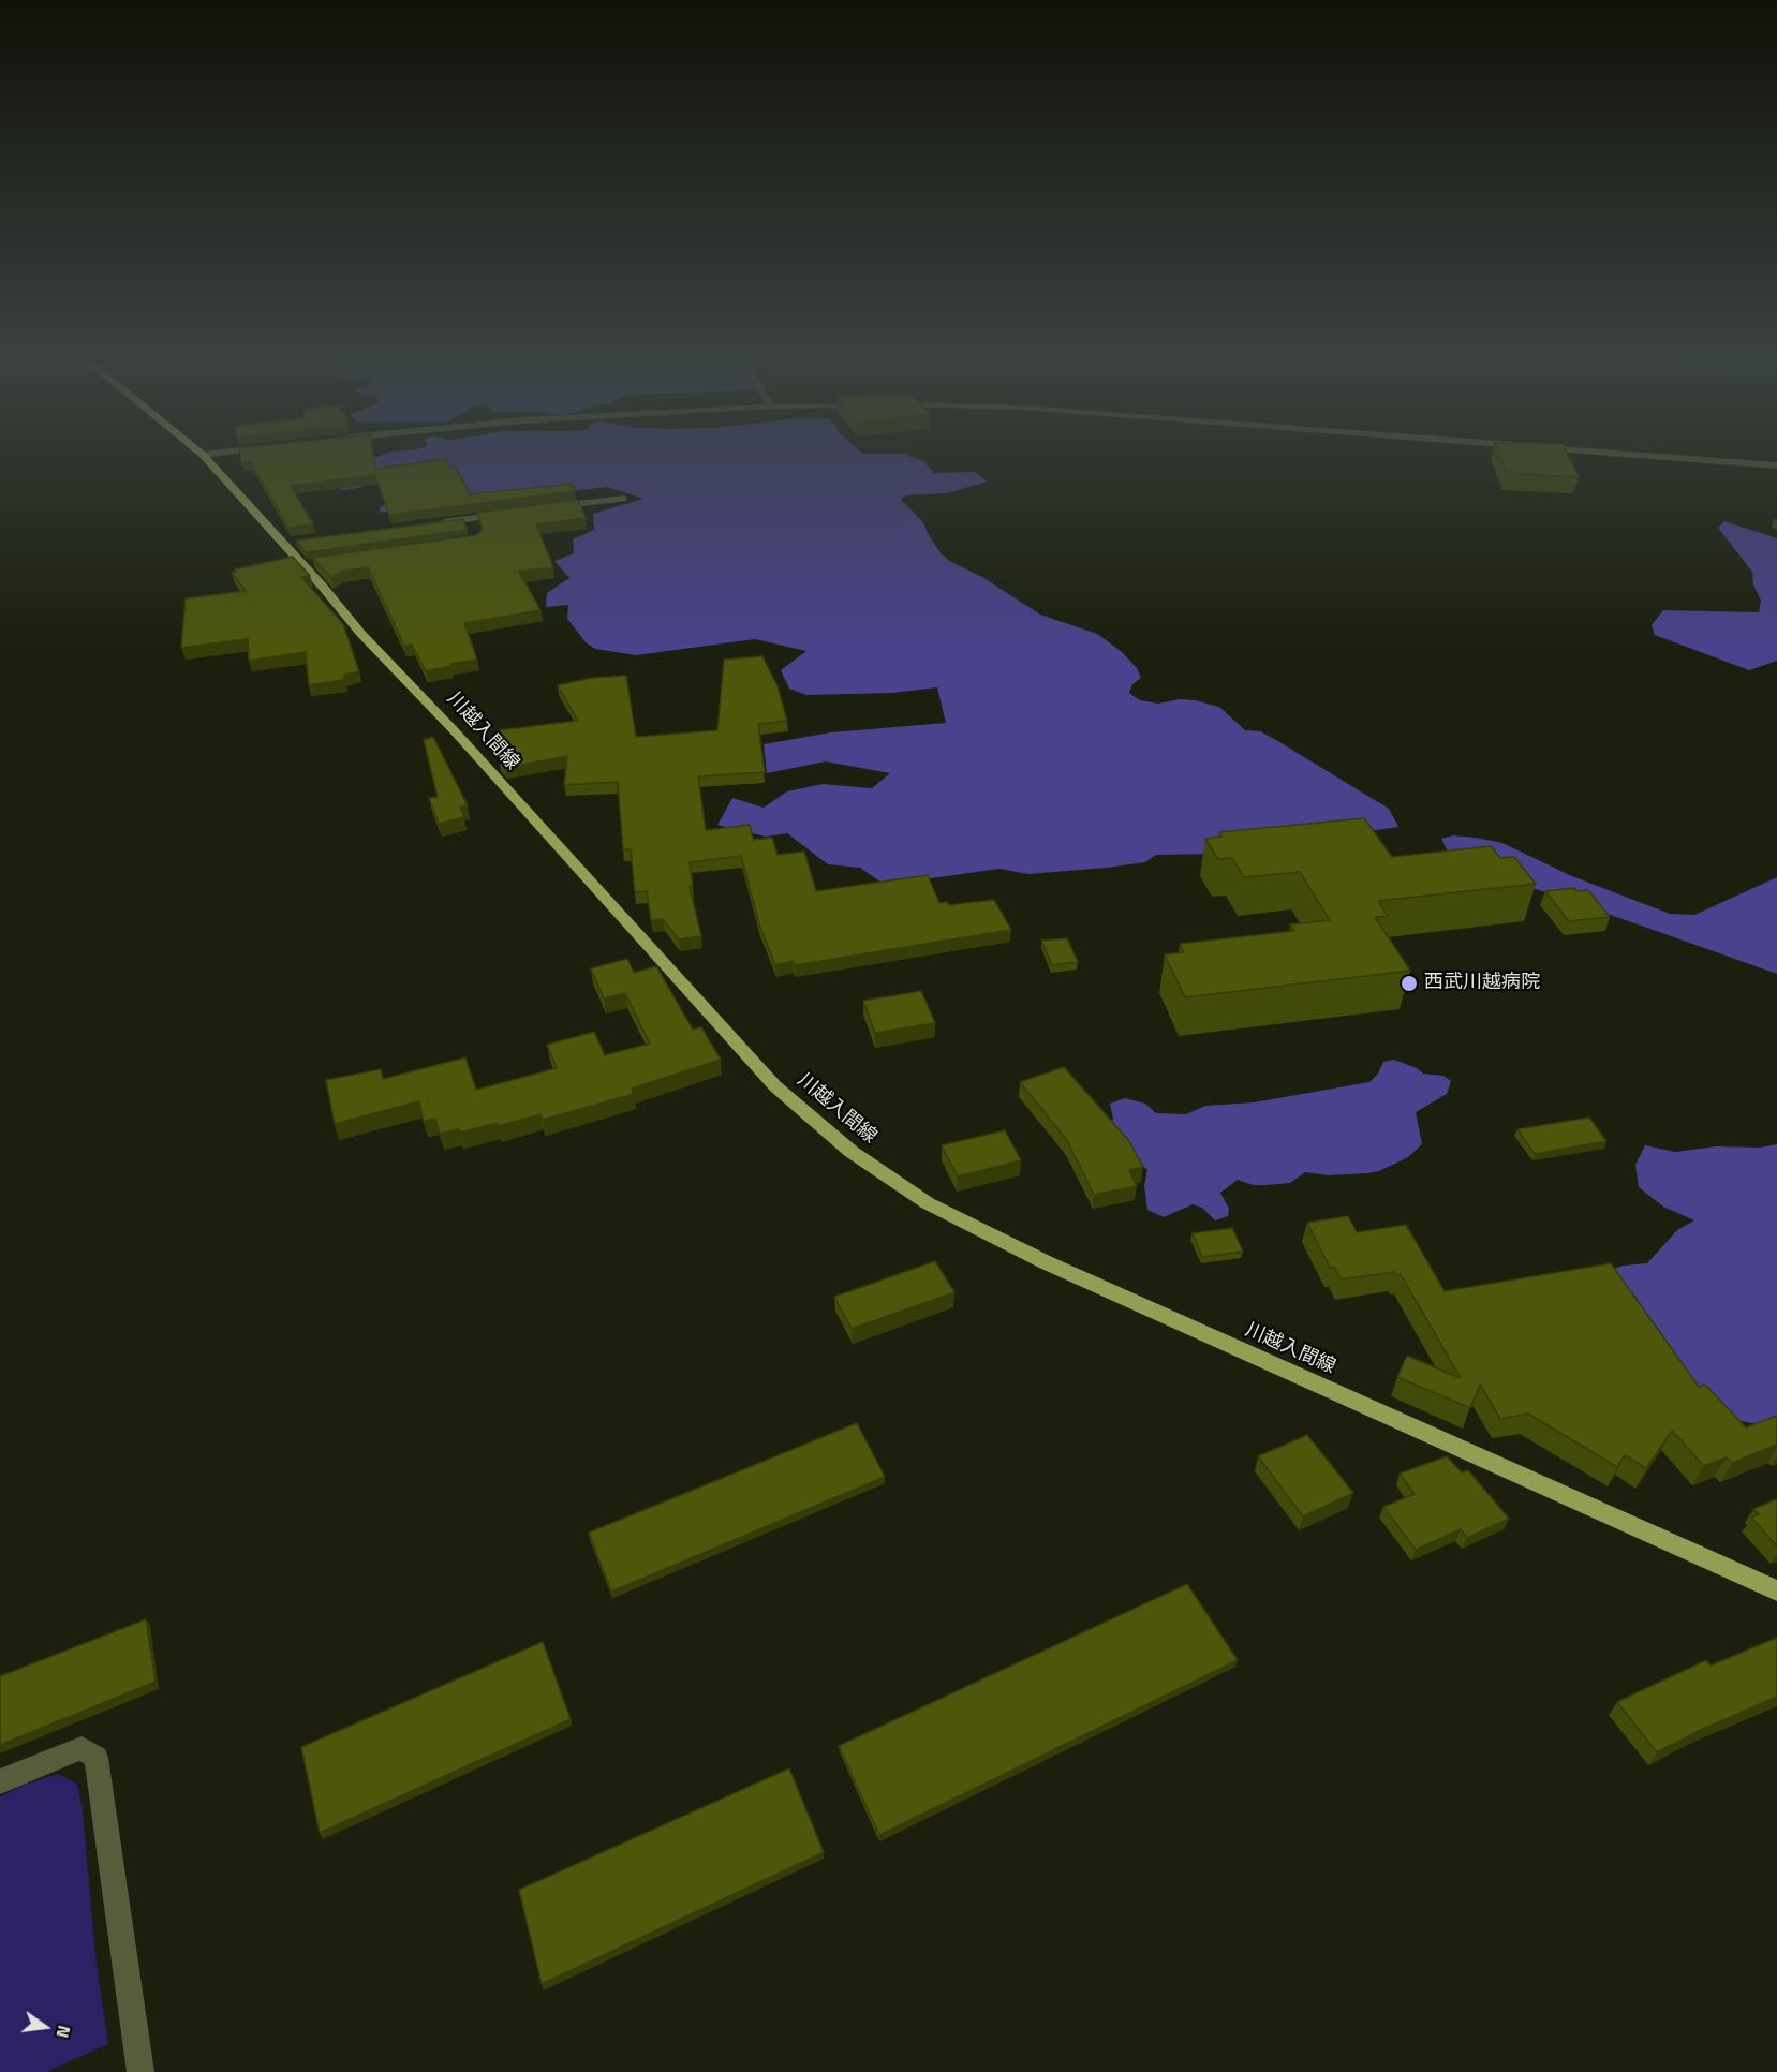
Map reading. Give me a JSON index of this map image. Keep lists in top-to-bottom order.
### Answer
{
  "streets": {
    "main road": ["川越入間線"]
  },
  "places": ["西武川越病院"],
  "north": "right"
}
